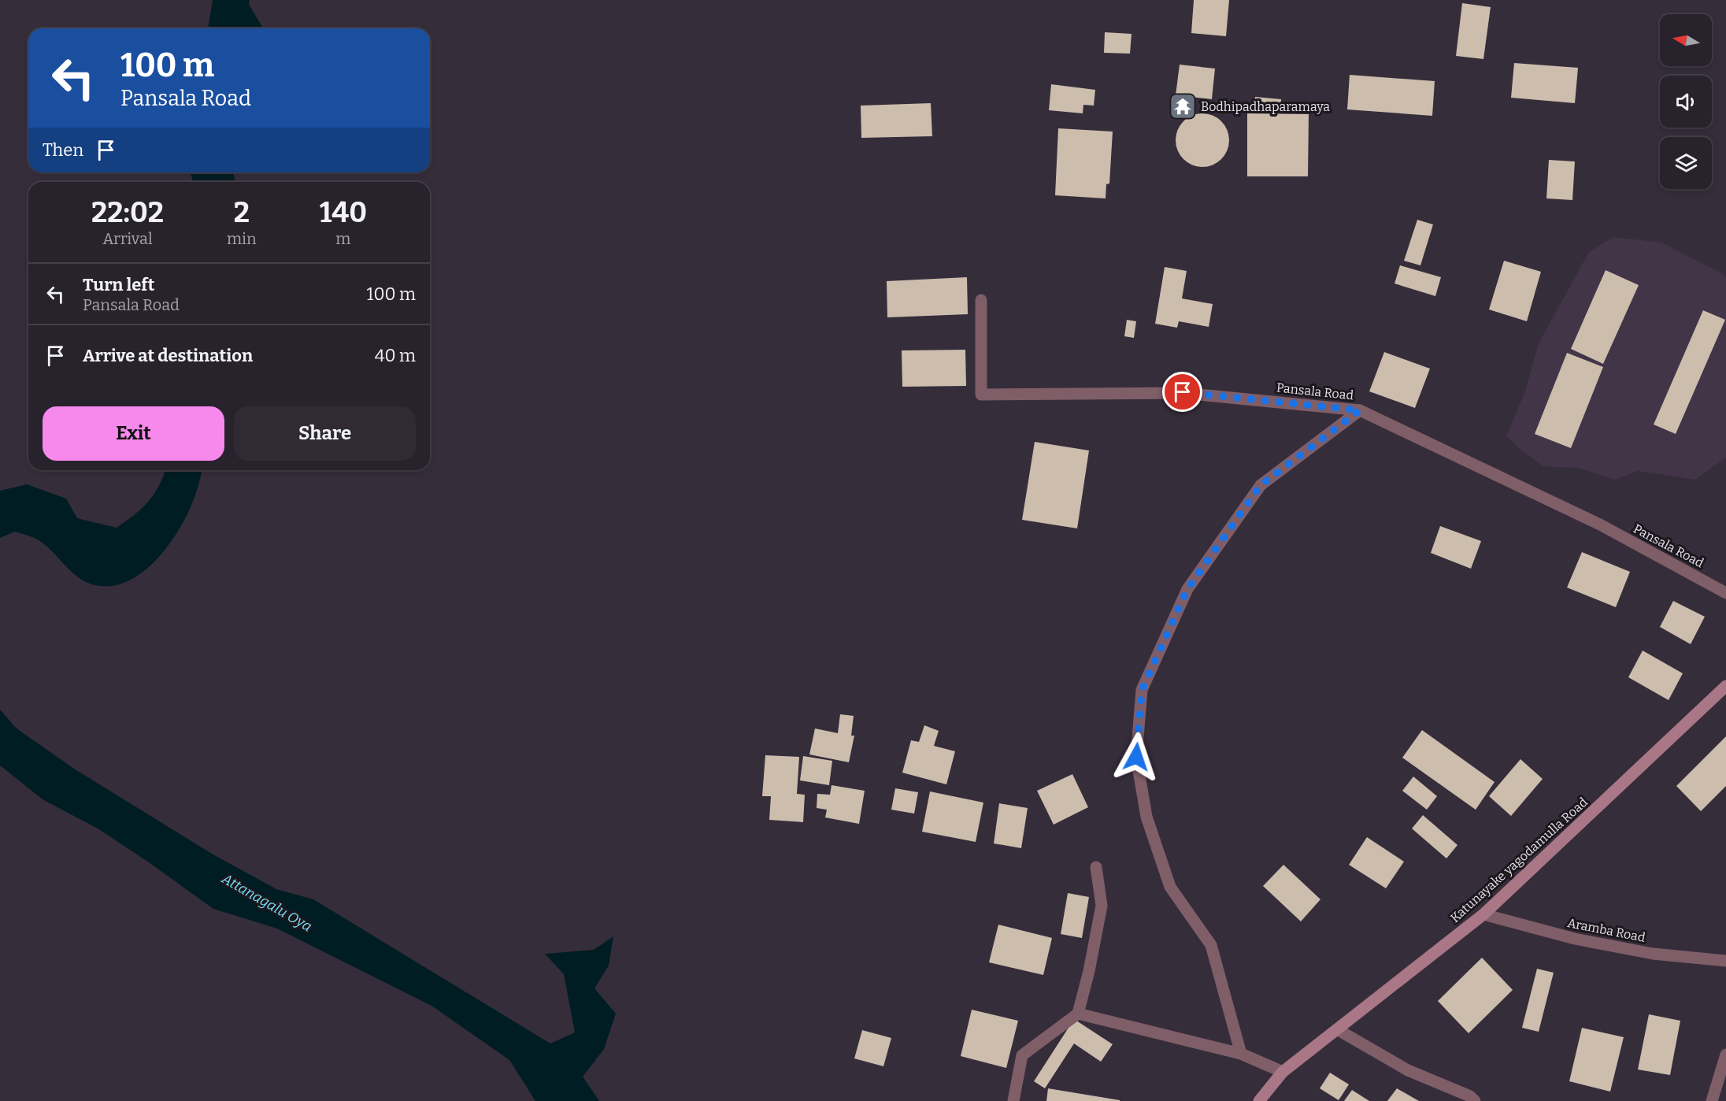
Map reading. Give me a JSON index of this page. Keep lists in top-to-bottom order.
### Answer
{
  "streets": {
    "main road": ["Katunayake yagodamulla Road"],
    "street": ["Pansala Road", "Aramba Road"]
  },
  "crossings": [
    ["Katunayake yagodamulla Road", "Aramba Road"]
  ],
  "water": ["Attanagalu Oya"],
  "places": {
    "temple": ["Bodhipadhaparamaya"]
  },
  "north": "left",
  "page": {
    "turn": ["100 m", "Pansala Road"],
    "then": "Then",
    "eta": [
      "22:02",
      "Arrival",
      "2",
      "min",
      "140",
      "m"
    ],
    "list": [
      {
        "name": "Turn left",
        "note": "Pansala Road",
        "value": "100 m"
      },
      {
        "name": "Arrive at destination",
        "value": "40 m"
      }
    ],
    "buttons": ["Exit", "Share"]
  }
}
